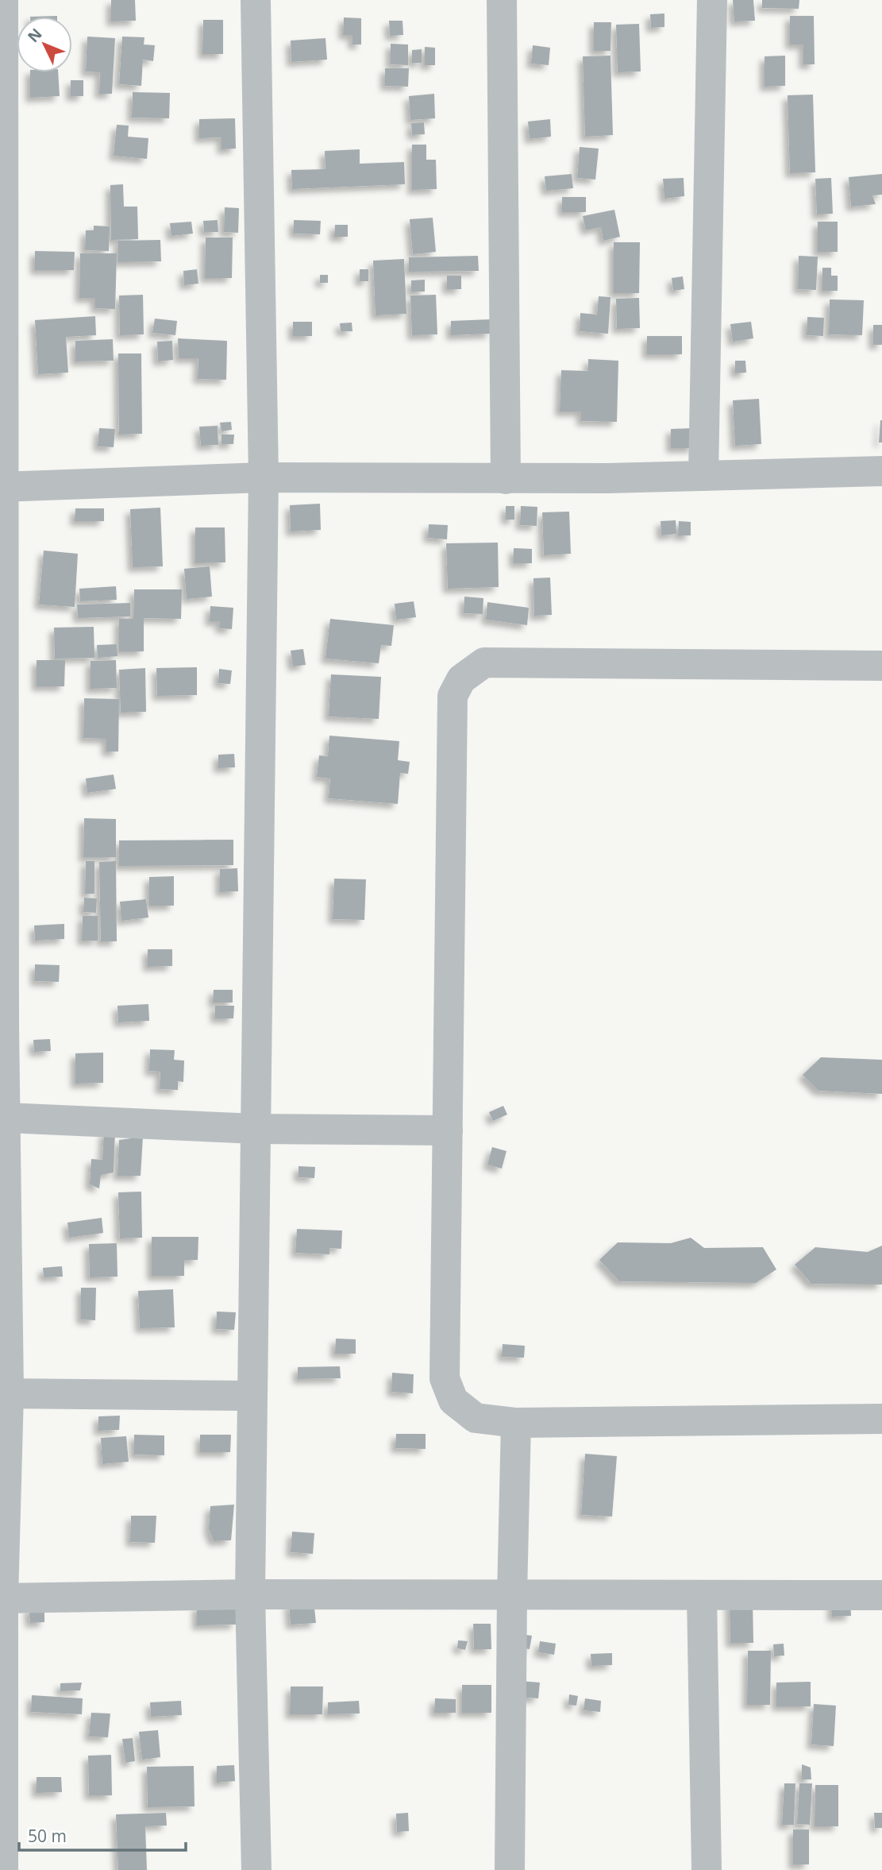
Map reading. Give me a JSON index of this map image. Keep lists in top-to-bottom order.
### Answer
{
  "scale_bar": "50 m",
  "north": "top left"
}
